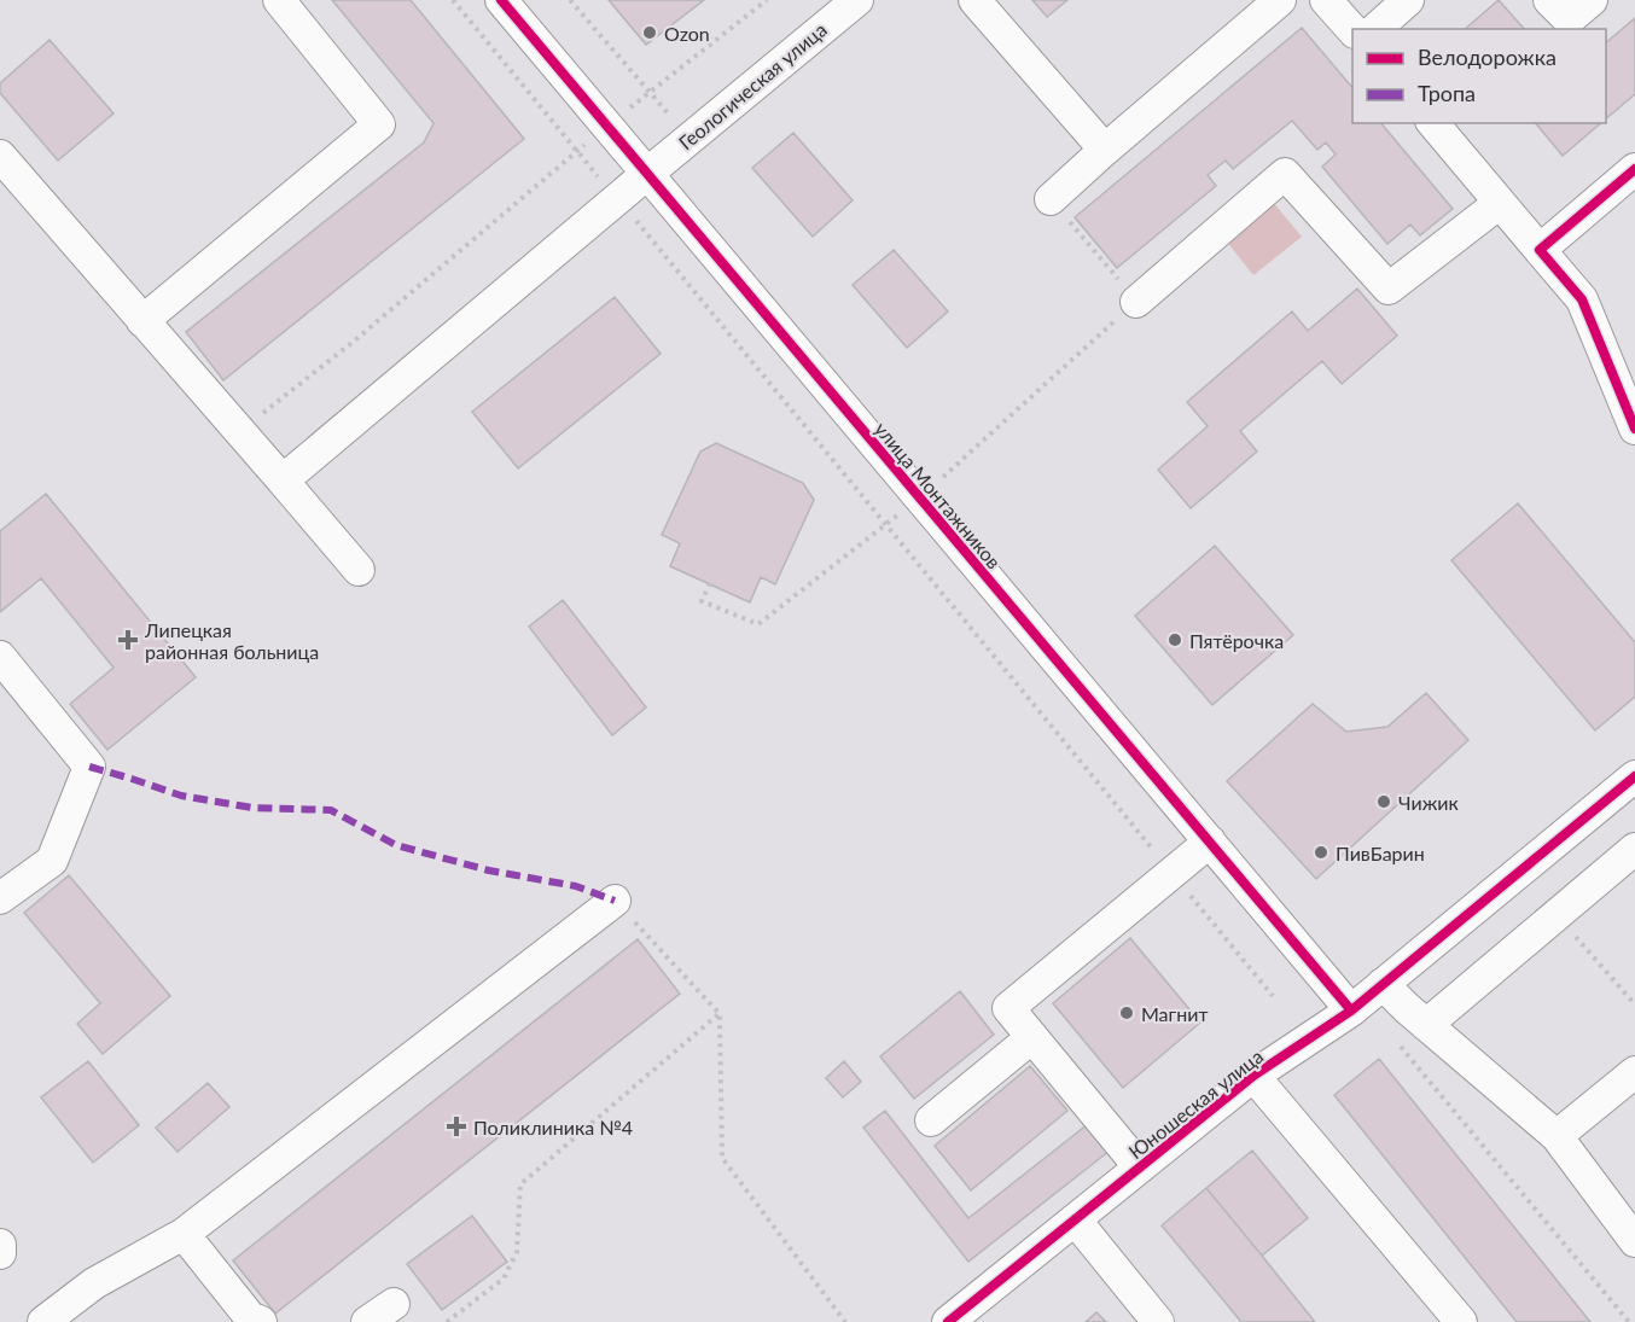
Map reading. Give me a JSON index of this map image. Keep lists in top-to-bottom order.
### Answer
{
  "streets": {
    "street": ["Геологическая улица", "улица Монтажников", "Юношеская улица"]
  },
  "crossings": [
    ["Геологическая улица", "улица Монтажников"],
    ["улица Монтажников", "Юношеская улица"]
  ],
  "places": {
    "other": [
      "Ozon",
      "Пятёрочка",
      "Чижик",
      "ПивБарин",
      "Магнит"
    ],
    "health": ["Липецкая районная больница", "Поликлиника №4"]
  },
  "legend": ["Велодорожка", "Тропа"]
}
